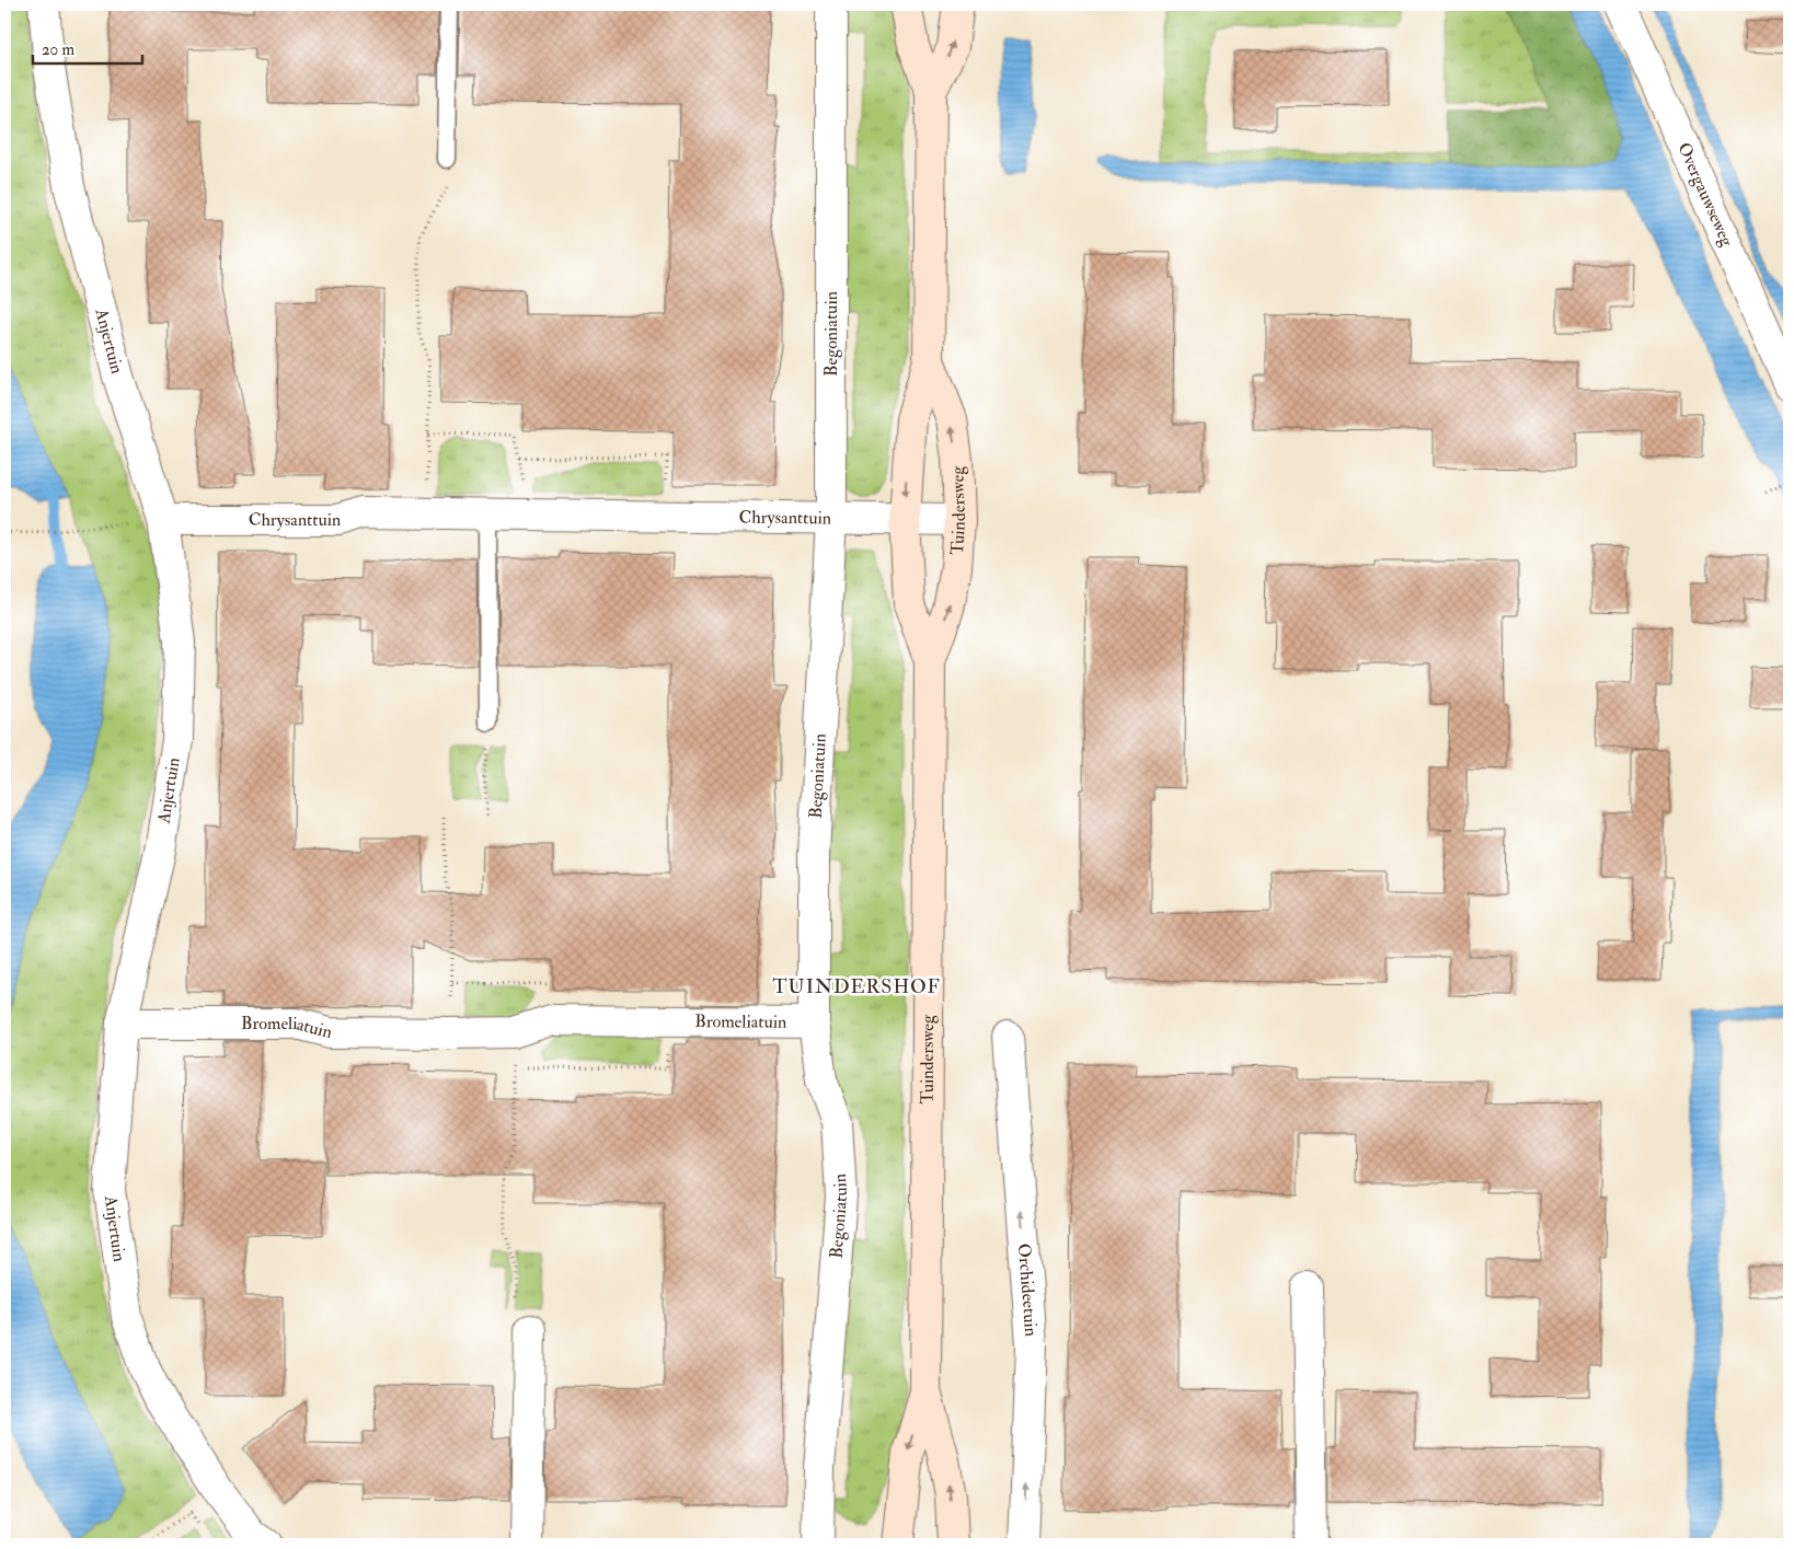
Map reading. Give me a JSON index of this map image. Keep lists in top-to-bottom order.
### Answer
{
  "streets": {
    "main road": ["Tuindersweg"],
    "street": [
      "Overgauwseweg",
      "Begoniatuin",
      "Anjertuin",
      "Chrysanttuin",
      "Bromeliatuin",
      "Orchideetuin"
    ]
  },
  "crossings": [
    ["Begoniatuin", "Chrysanttuin"],
    ["Begoniatuin", "Bromeliatuin"],
    ["Anjertuin", "Chrysanttuin"],
    ["Anjertuin", "Bromeliatuin"],
    ["Tuindersweg", "Chrysanttuin"]
  ],
  "one_way": ["Orchideetuin"],
  "districts": ["TUINDERSHOF"],
  "scale_bar": "20 m"
}
